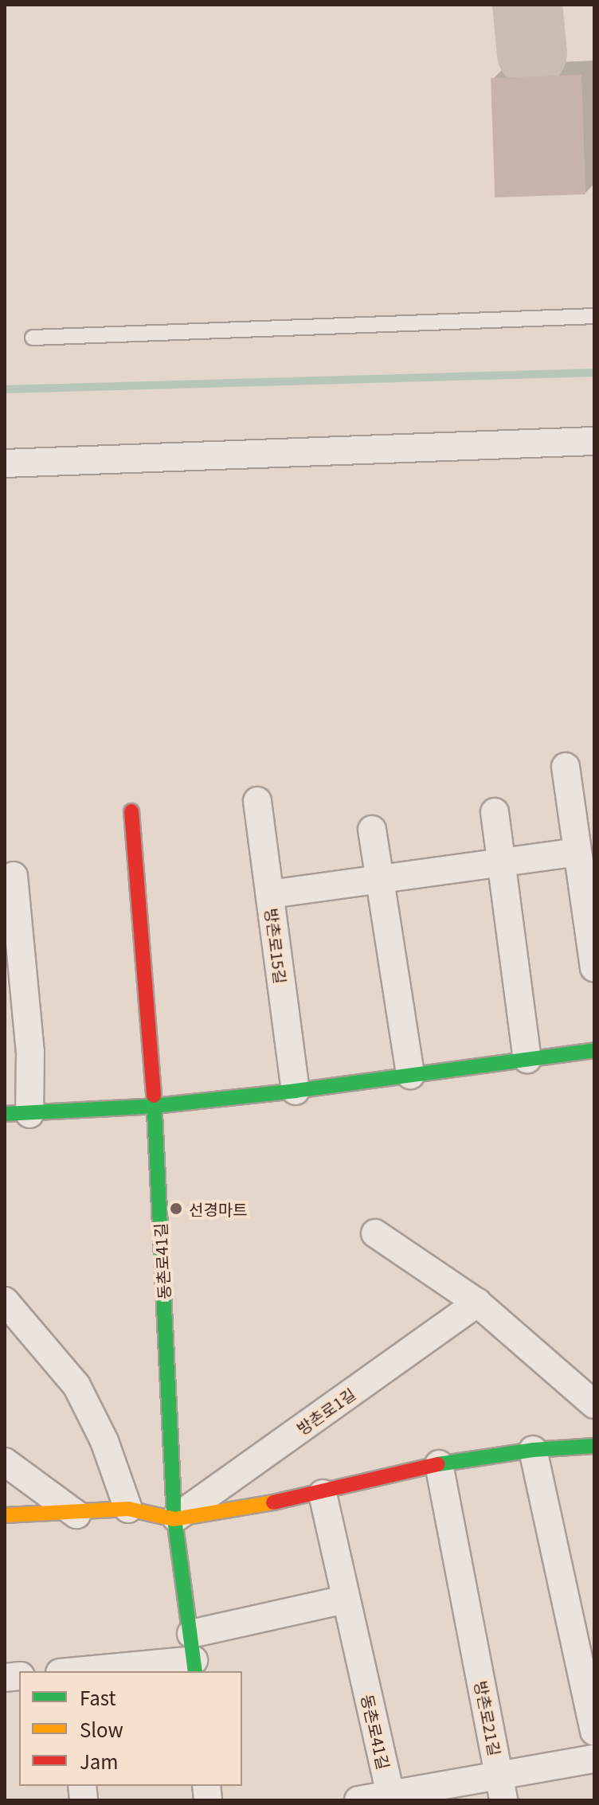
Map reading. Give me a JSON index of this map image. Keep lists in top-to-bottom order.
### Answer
{
  "streets": {
    "street": [
      "방촌로15길",
      "동촌로41길",
      "방촌로1길",
      "방촌로21길"
    ]
  },
  "crossings": [
    ["동촌로41길", "방촌로1길"],
    ["동촌로41길", "방촌로21길"]
  ],
  "places": ["선경마트"],
  "legend": ["Fast", "Slow", "Jam"]
}
